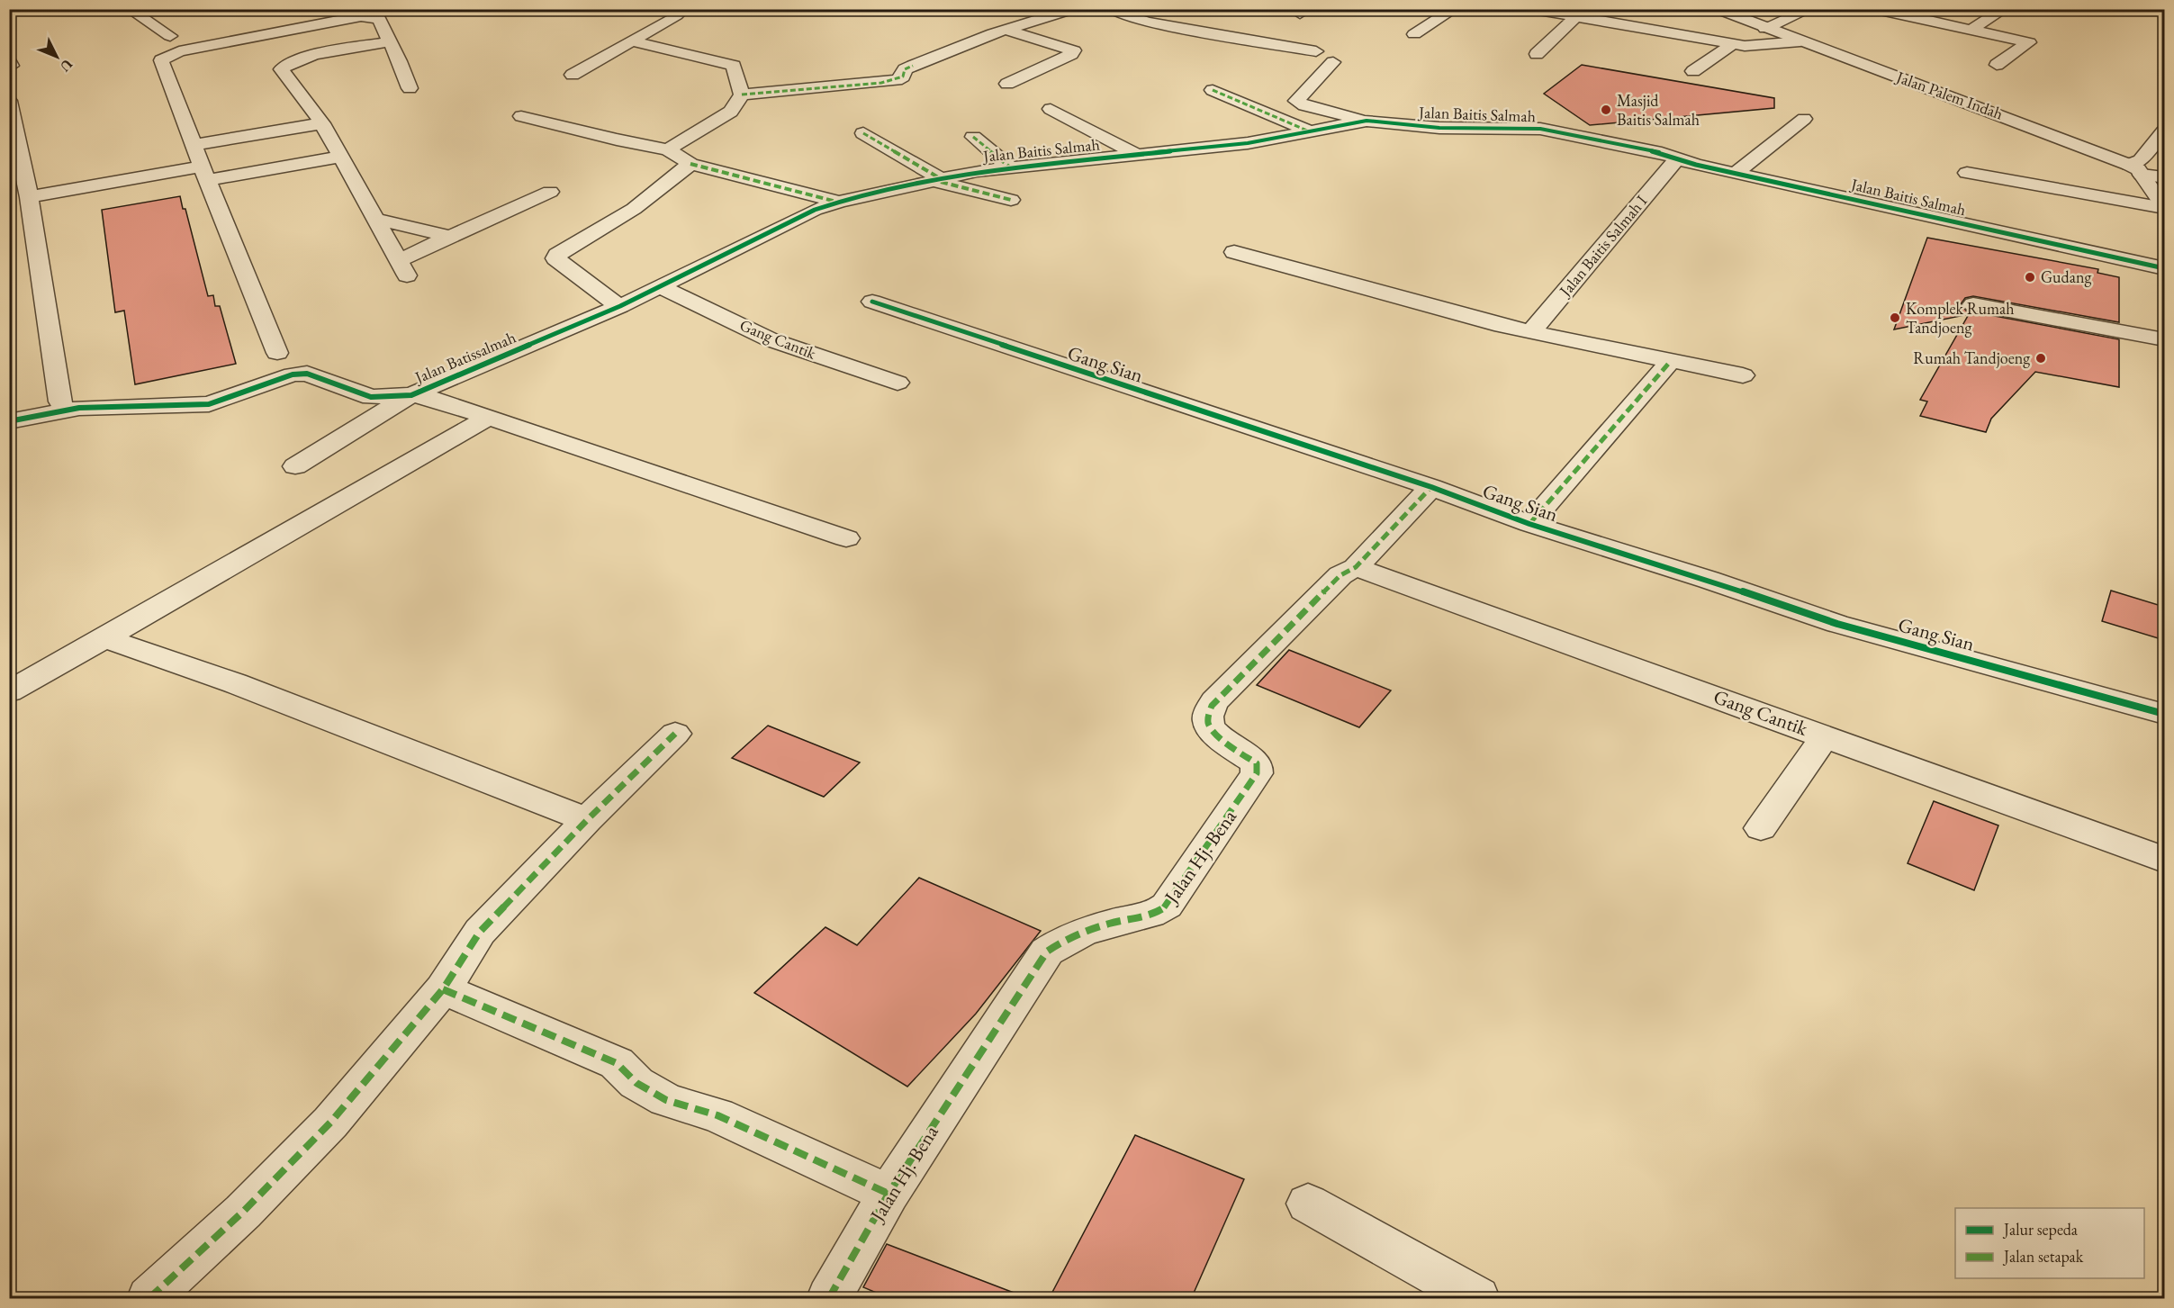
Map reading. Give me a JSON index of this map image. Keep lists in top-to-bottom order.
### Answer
{
  "streets": {
    "street": [
      "Jalan Palem Indah",
      "Jalan Baitis Salmah",
      "Jalan Baitis Salmah I",
      "Gang Cantik",
      "Jalan Batissalmah",
      "Gang Sian",
      "Jalan Hj. Bena"
    ]
  },
  "crossings": [
    ["Jalan Baitis Salmah", "Jalan Baitis Salmah I"],
    ["Jalan Baitis Salmah", "Jalan Batissalmah"],
    ["Gang Cantik", "Jalan Batissalmah"],
    ["Gang Cantik", "Jalan Hj. Bena"],
    ["Gang Sian", "Jalan Hj. Bena"]
  ],
  "places": [
    "Masjid Baitis Salmah",
    "Gudang",
    "Komplek Rumah Tandjoeng",
    "Rumah Tandjoeng"
  ],
  "legend": ["Jalur sepeda", "Jalan setapak"],
  "north": "bottom right"
}
